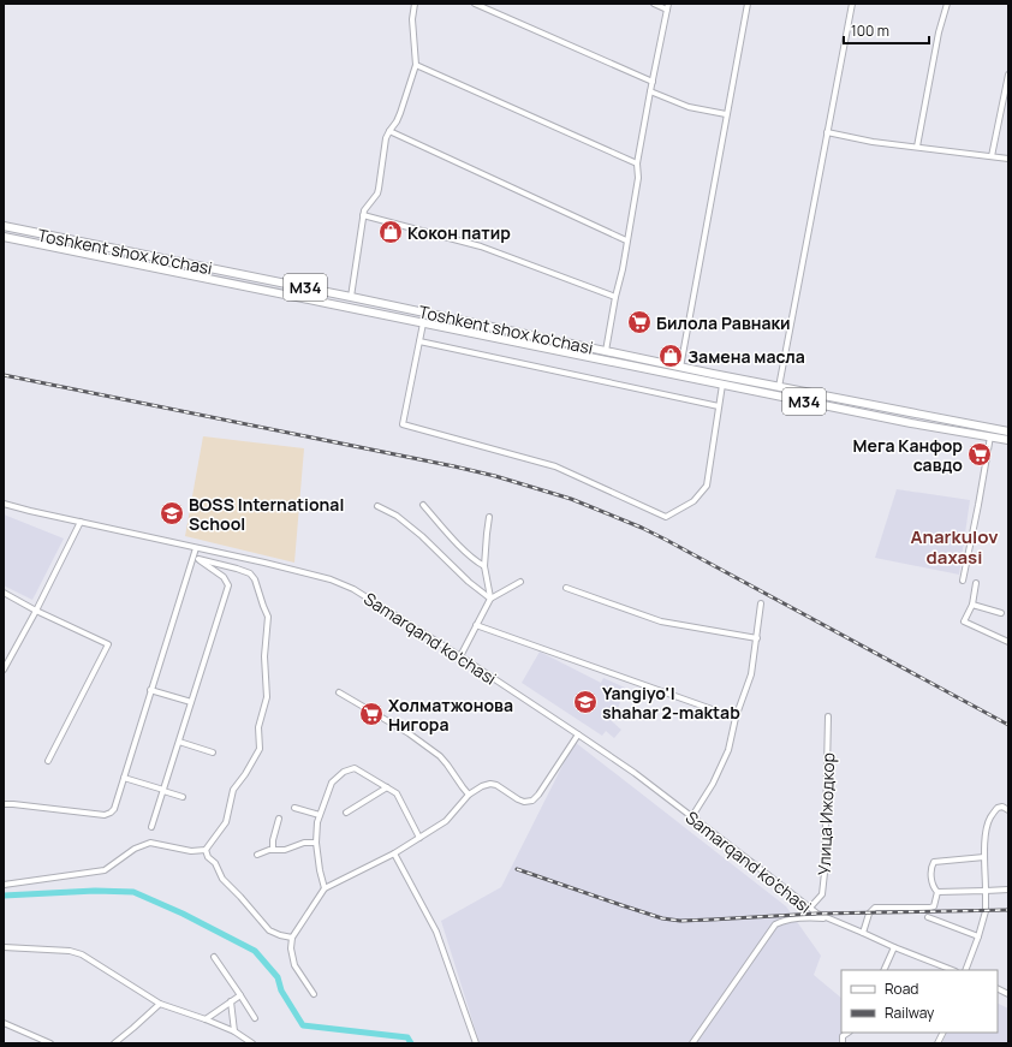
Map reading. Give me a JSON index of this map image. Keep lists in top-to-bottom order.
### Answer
{
  "streets": {
    "main road": ["Toshkent shox ko'chasi", "M34"],
    "street": ["Samarqand ko'chasi", "Улица Ижодкор"]
  },
  "crossings": [
    ["Samarqand ko'chasi", "Улица Ижодкор"]
  ],
  "districts": ["Anarkulov daxasi"],
  "places": {
    "shop": ["Кокон патир", "Замена масла"],
    "supermarket": ["Билола Равнаки", "Мега Канфор савдо", "Холматжонова Нигора"],
    "school or university": ["BOSS International School", "Yangiyo'l shahar 2-maktab"]
  },
  "legend": ["Road", "Railway"],
  "scale_bar": "100 m"
}
